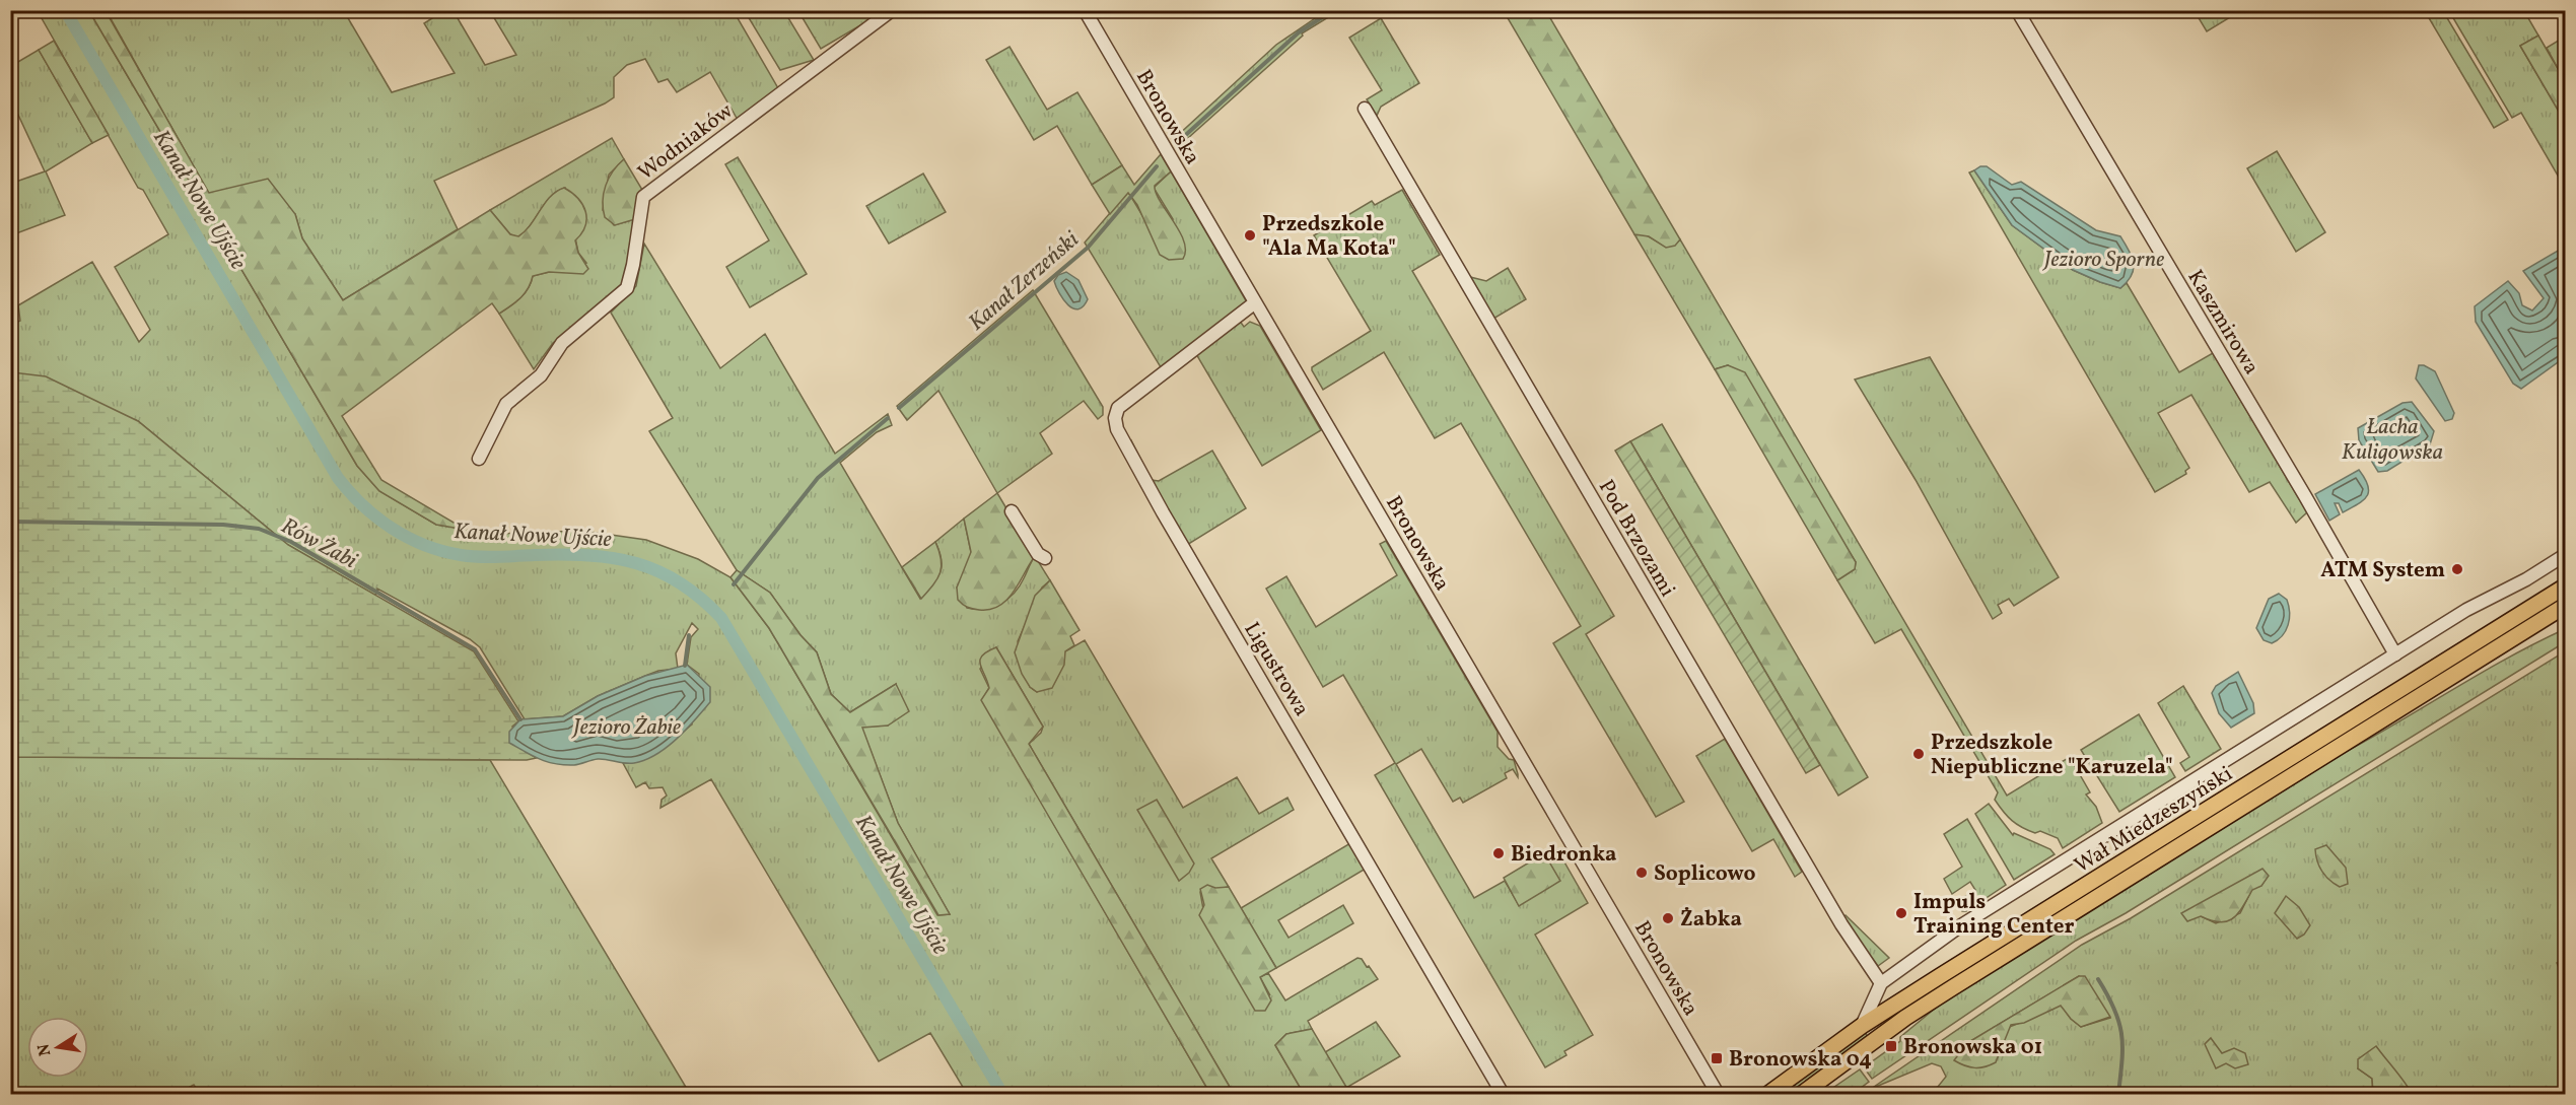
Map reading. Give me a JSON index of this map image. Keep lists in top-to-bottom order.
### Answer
{
  "streets": {
    "main road": ["Wał Miedzeszyński"],
    "street": [
      "Bronowska",
      "Wodniaków",
      "Kaszmirowa",
      "Pod Brzozami",
      "Ligustrowa"
    ]
  },
  "crossings": [
    ["Bronowska", "Ligustrowa"]
  ],
  "water": [
    "Kanał Nowe Ujście",
    "Jezioro Sporne",
    "Kanał Zerzeński",
    "Łacha Kuligowska",
    "Rów Żabi",
    "Jezioro Żabie"
  ],
  "places": {
    "other": [
      "Przedszkole \"Ala Ma Kota\"",
      "ATM System",
      "Przedszkole Niepubliczne \"Karuzela\"",
      "Biedronka",
      "Soplicowo",
      "Impuls Training Center",
      "Żabka"
    ],
    "transit": ["Bronowska 01", "Bronowska 04"]
  },
  "north": "left"
}
